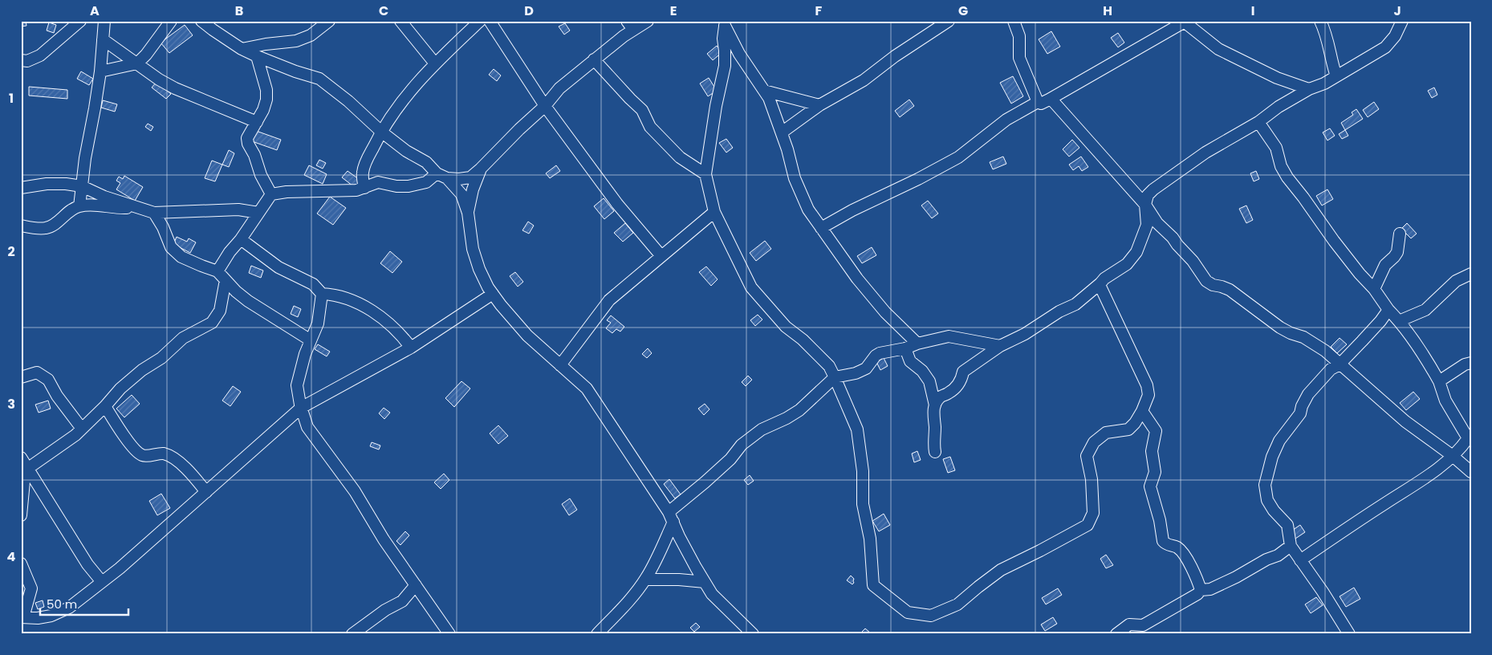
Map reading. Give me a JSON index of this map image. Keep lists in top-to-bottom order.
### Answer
{
  "scale_bar": "50 m",
  "grid": {
    "columns": [
      "A",
      "B",
      "C",
      "D",
      "E",
      "F",
      "G",
      "H",
      "I",
      "J"
    ],
    "rows": [
      "1",
      "2",
      "3",
      "4"
    ]
  }
}
